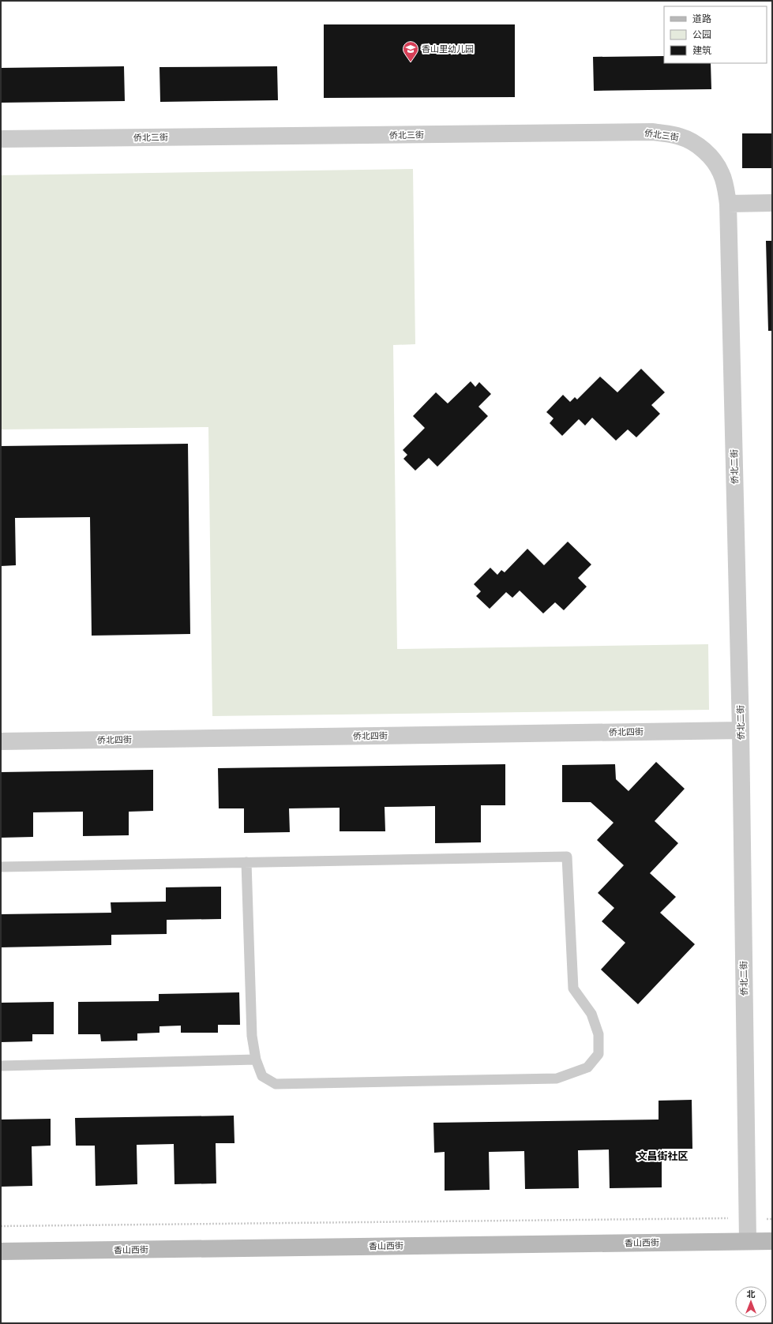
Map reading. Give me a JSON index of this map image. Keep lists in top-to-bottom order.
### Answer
{
  "streets": {
    "street": [
      "侨北三街",
      "侨北二街",
      "侨北四街",
      "香山西街"
    ]
  },
  "crossings": [
    ["侨北三街", "侨北二街"],
    ["侨北二街", "侨北四街"],
    ["侨北二街", "香山西街"]
  ],
  "districts": ["文昌街社区"],
  "places": {
    "school or university": ["香山里幼儿园"]
  },
  "legend": ["道路", "公园", "建筑"],
  "north": "top"
}
